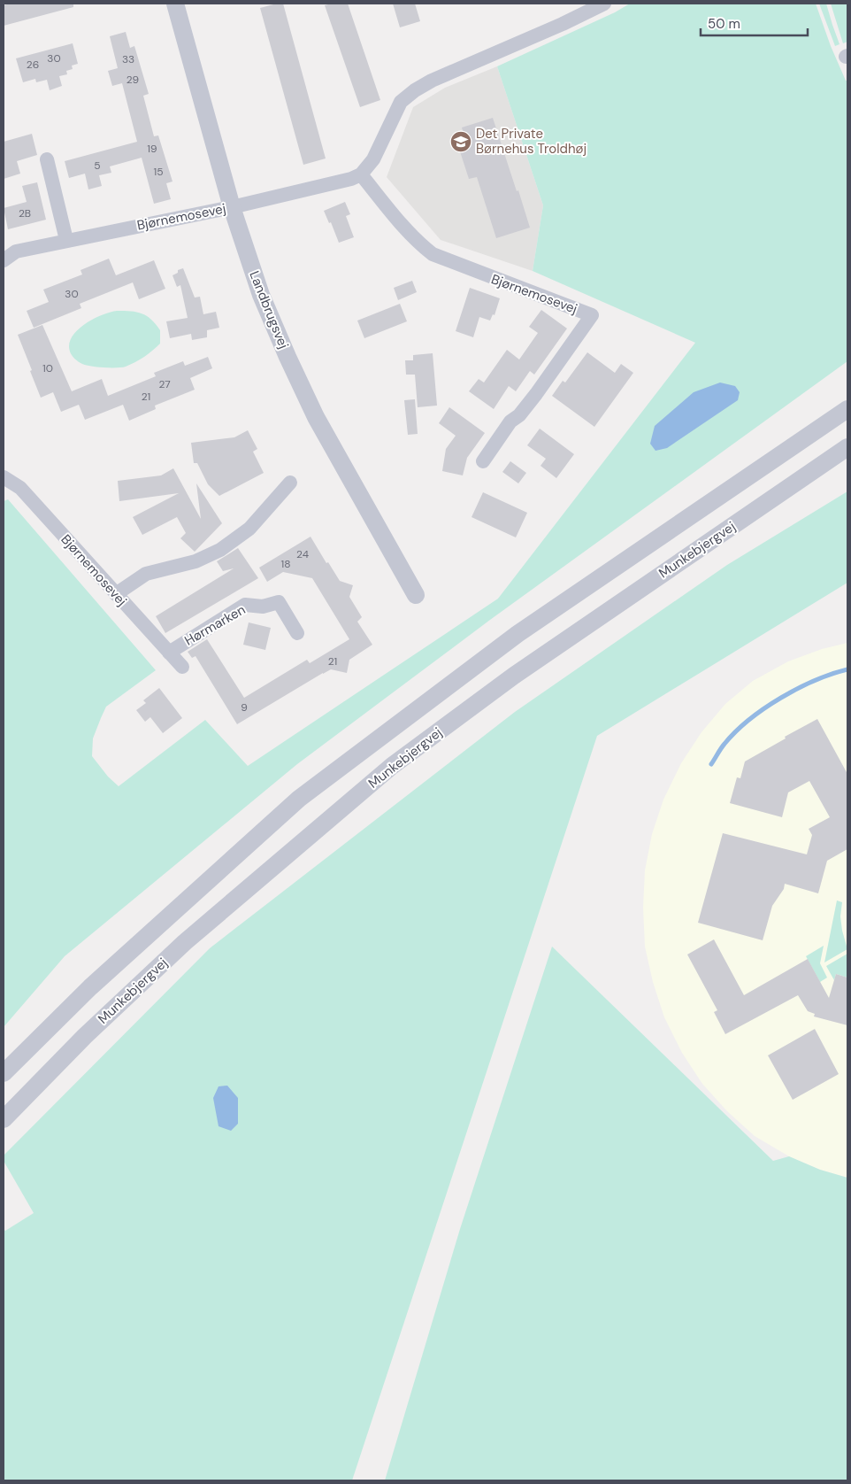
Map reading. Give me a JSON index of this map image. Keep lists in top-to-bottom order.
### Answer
{
  "streets": {
    "street": [
      "Bjørnemosevej",
      "Landbrugsvej",
      "Munkebjergvej",
      "Hørmarken"
    ]
  },
  "crossings": [
    ["Bjørnemosevej", "Landbrugsvej"],
    ["Bjørnemosevej", "Hørmarken"]
  ],
  "places": {
    "school or university": ["Det Private Børnehus Troldhøj"]
  },
  "house_numbers": [
    "30",
    "33",
    "26",
    "29",
    "19",
    "5",
    "15",
    "2B",
    "30",
    "10",
    "27",
    "21",
    "24",
    "18",
    "21",
    "9"
  ],
  "scale_bar": "50 m"
}
